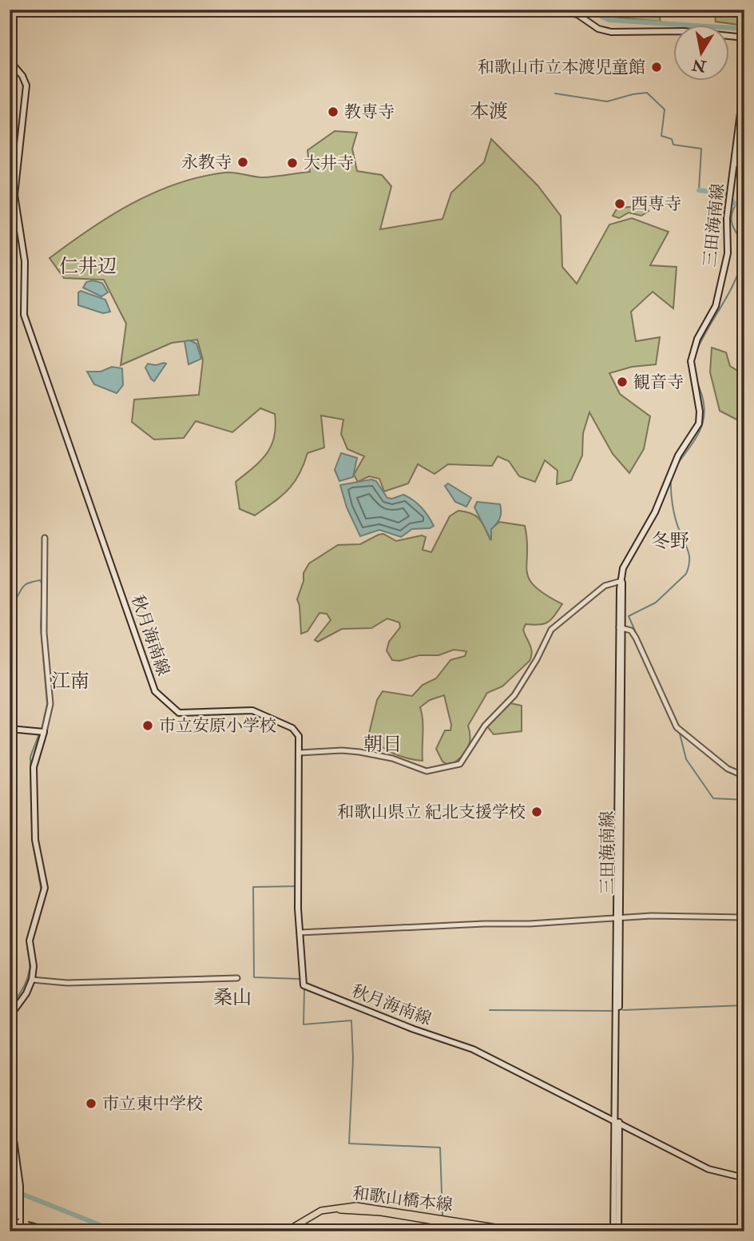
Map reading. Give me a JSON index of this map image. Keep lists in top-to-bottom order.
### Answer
{
  "streets": {
    "main road": ["三田海南線", "秋月海南線", "和歌山橋本線"]
  },
  "crossings": [
    ["三田海南線", "秋月海南線"]
  ],
  "districts": [
    "本渡",
    "仁井辺",
    "冬野",
    "江南",
    "朝日",
    "桑山"
  ],
  "places": [
    "和歌山市立本渡児童館",
    "教専寺",
    "永教寺",
    "大井寺",
    "西専寺",
    "観音寺",
    "市立安原小学校",
    "和歌山県立 紀北支援学校",
    "市立東中学校"
  ],
  "north": "bottom"
}
